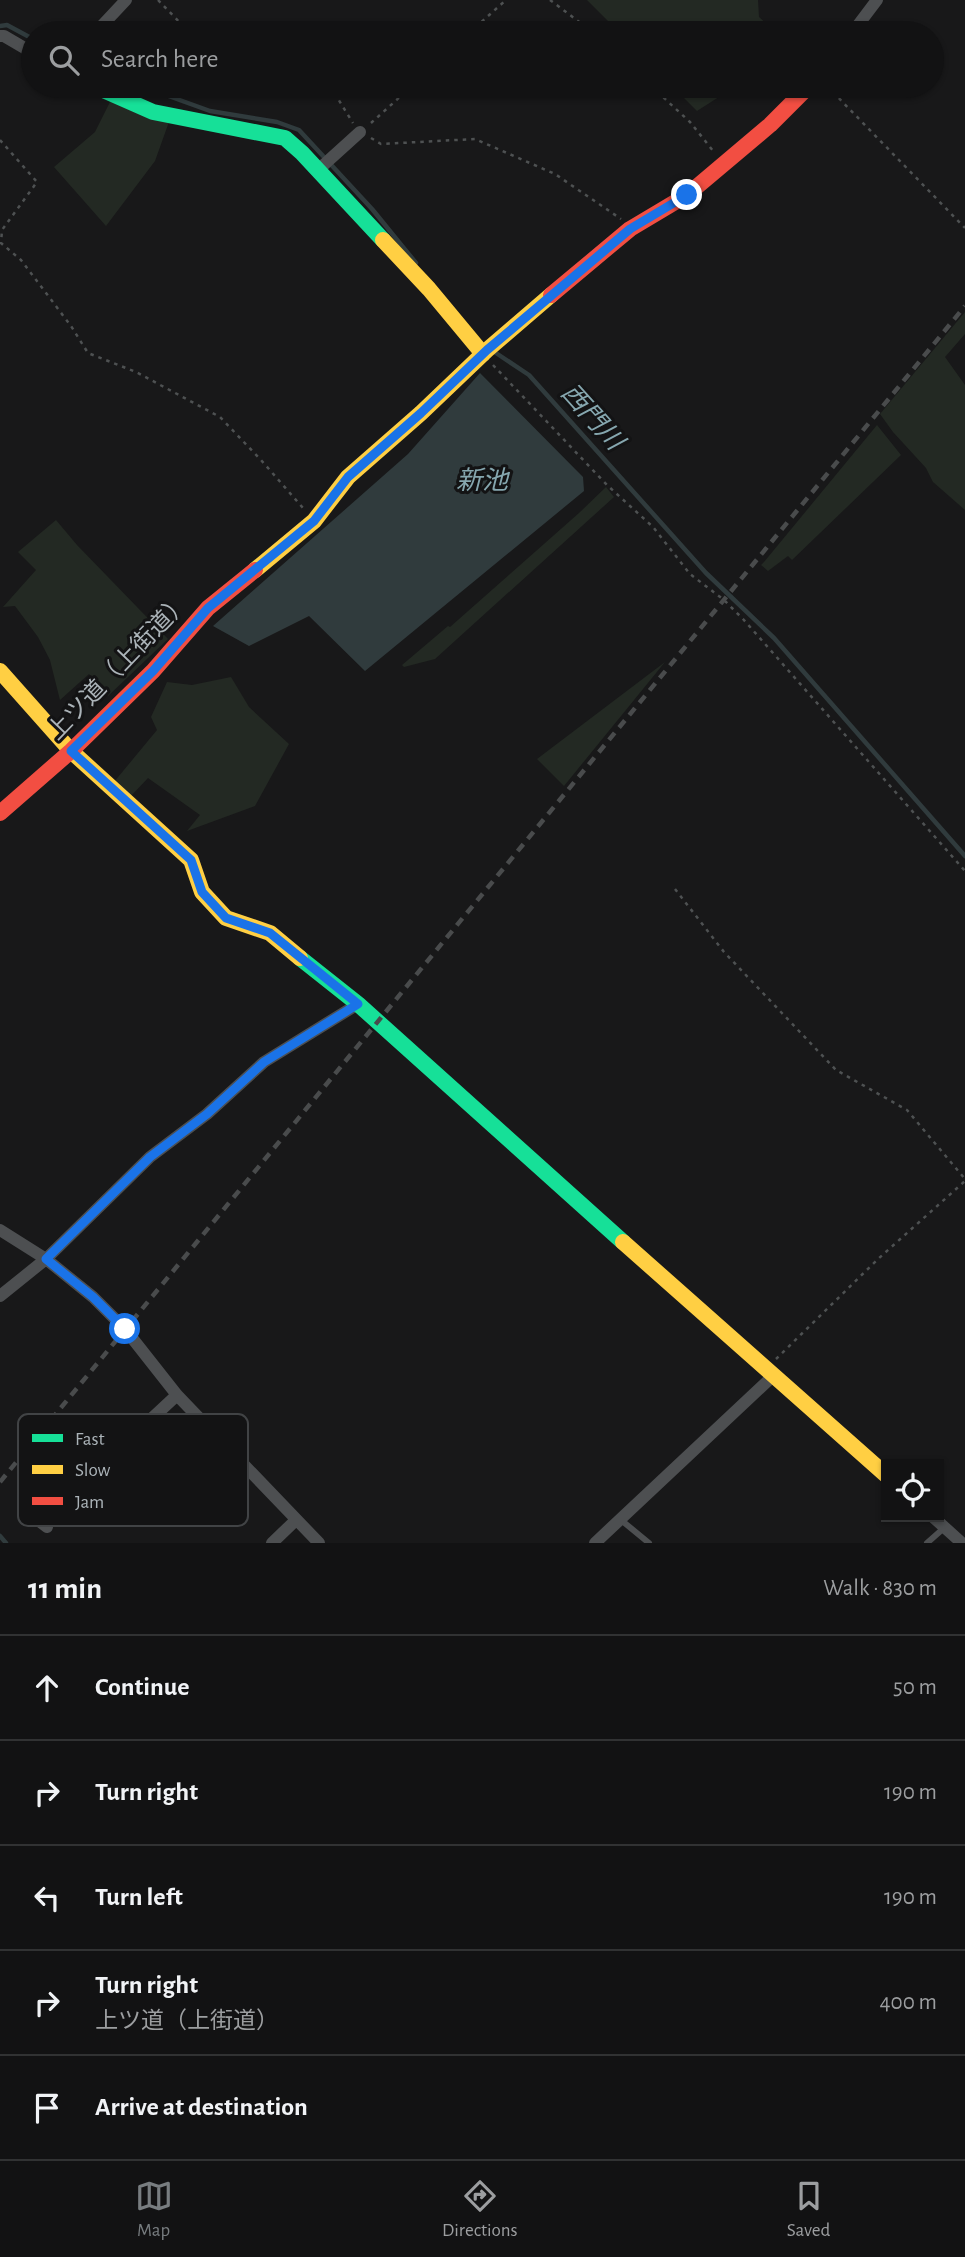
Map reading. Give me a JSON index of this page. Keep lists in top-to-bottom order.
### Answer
{
  "streets": {
    "street": ["上ツ道（上街道）"]
  },
  "water": ["西門川", "新池"],
  "legend": ["Fast", "Slow", "Jam"],
  "page": {
    "search": "Search here",
    "heading": ["11 min", "Walk · 830 m"],
    "list": [
      ["Continue", "50 m"],
      ["Turn right", "190 m"],
      ["Turn left", "190 m"],
      ["Turn right", "上ツ道（上街道）", "400 m"],
      "Arrive at destination"
    ],
    "nav": ["Map", "Directions", "Saved"]
  }
}
